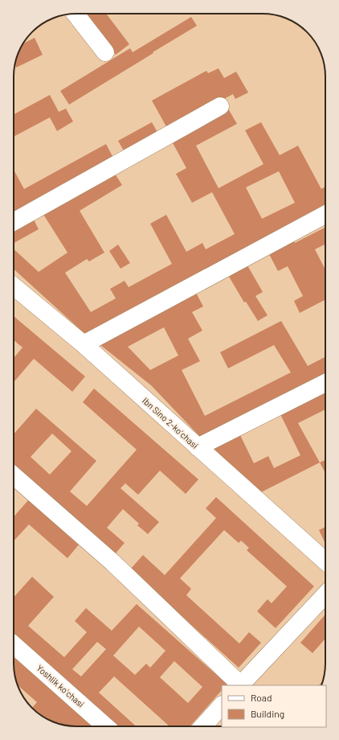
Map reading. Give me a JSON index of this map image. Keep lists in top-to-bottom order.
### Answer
{
  "streets": {
    "street": ["Ibn Sino 2-koʼchasi", "Yoshlik koʻchasi"]
  },
  "legend": ["Road", "Building"]
}
